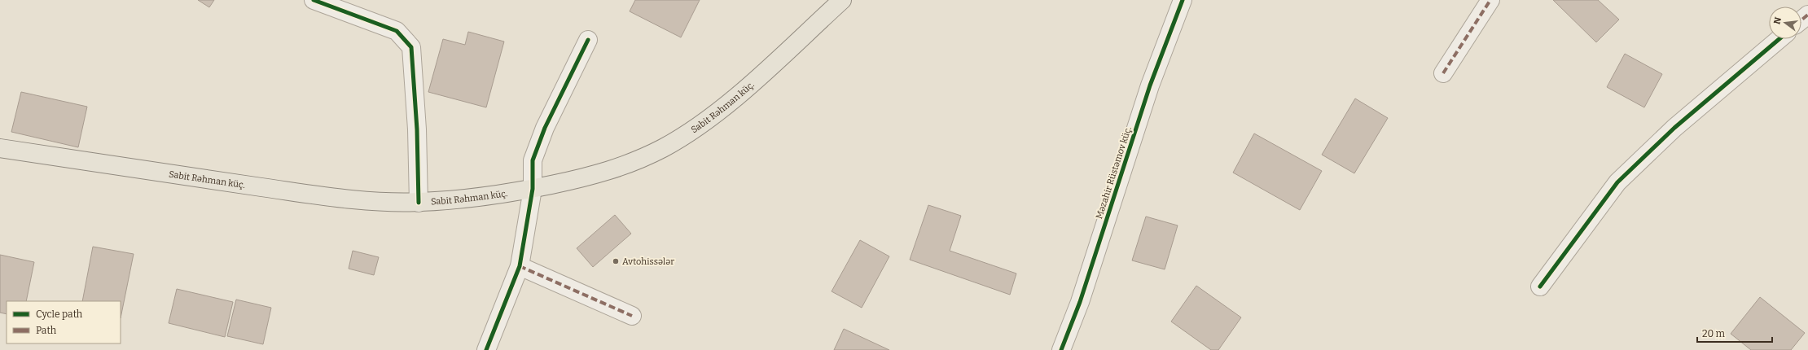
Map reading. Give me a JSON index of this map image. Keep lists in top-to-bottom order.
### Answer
{
  "streets": {
    "main road": ["Sabit Rəhman küç."],
    "street": ["Məzahir Rüstəmov küç."]
  },
  "places": ["Avtohissələr"],
  "legend": ["Cycle path", "Path"],
  "scale_bar": "20 m",
  "north": "left"
}
